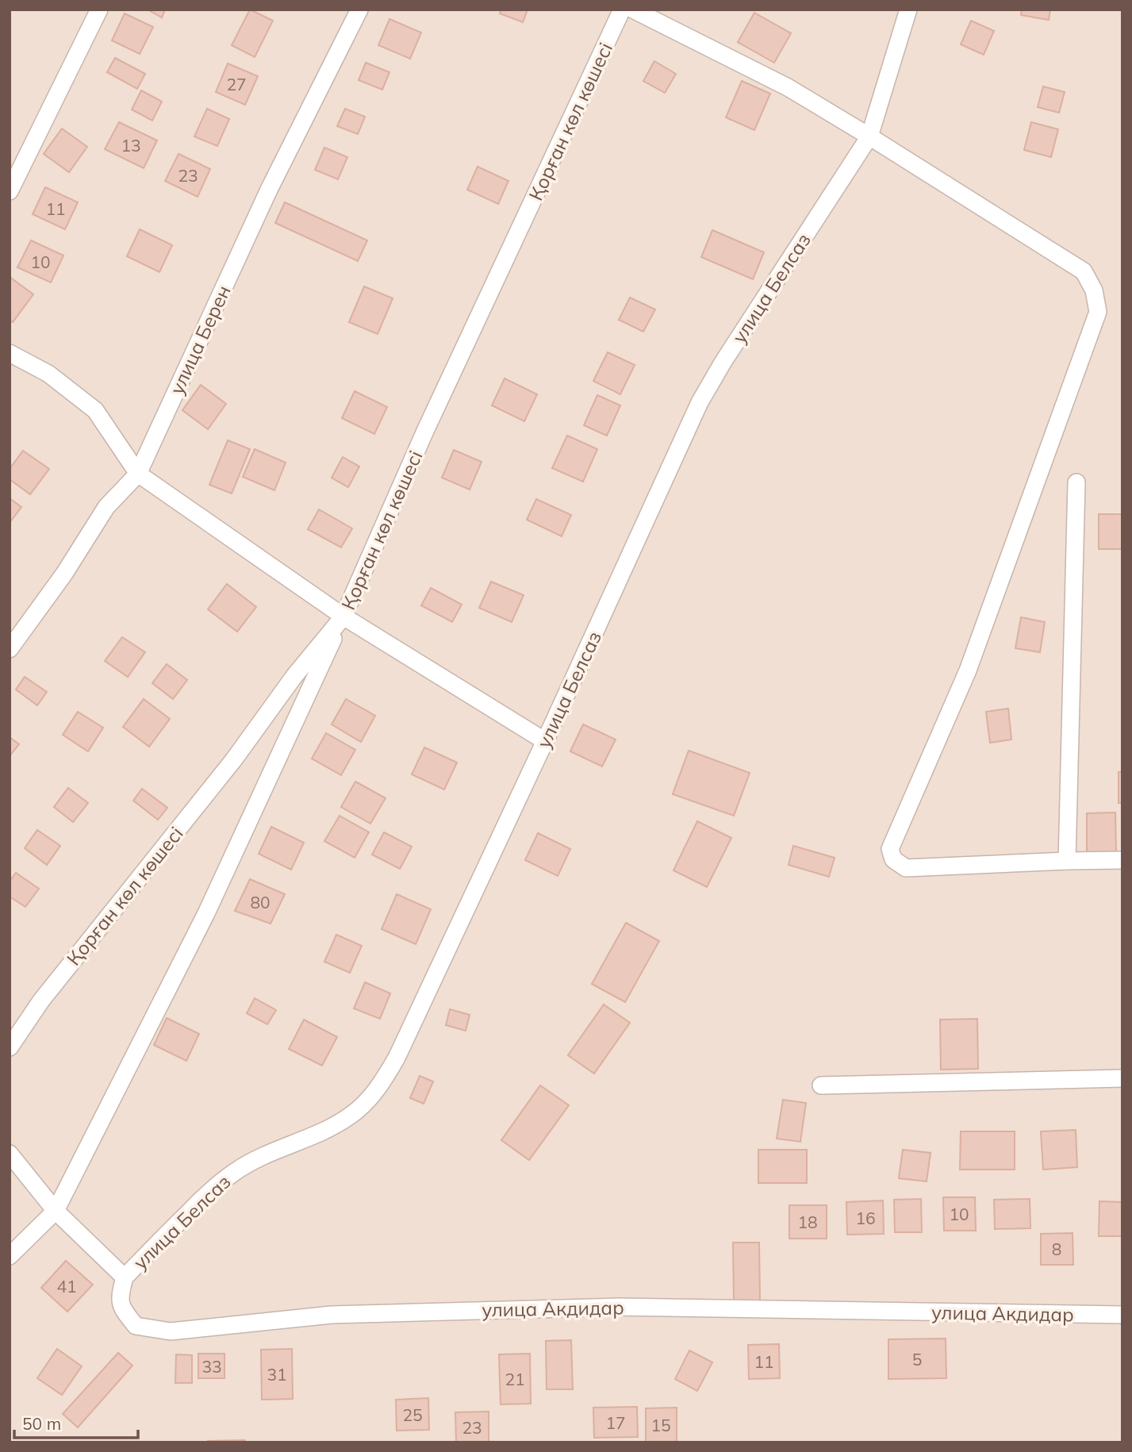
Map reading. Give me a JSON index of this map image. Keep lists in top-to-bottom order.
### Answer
{
  "streets": {
    "street": [
      "Қорған көл көшесі",
      "улица Белсаз",
      "улица Берен",
      "улица Акдидар"
    ]
  },
  "crossings": [
    ["улица Белсаз", "улица Акдидар"]
  ],
  "house_numbers": [
    "27",
    "13",
    "23",
    "11",
    "10",
    "80",
    "10",
    "16",
    "18",
    "8",
    "41",
    "5",
    "11",
    "33",
    "31",
    "21",
    "25",
    "17",
    "15",
    "23"
  ],
  "scale_bar": "50 m"
}
